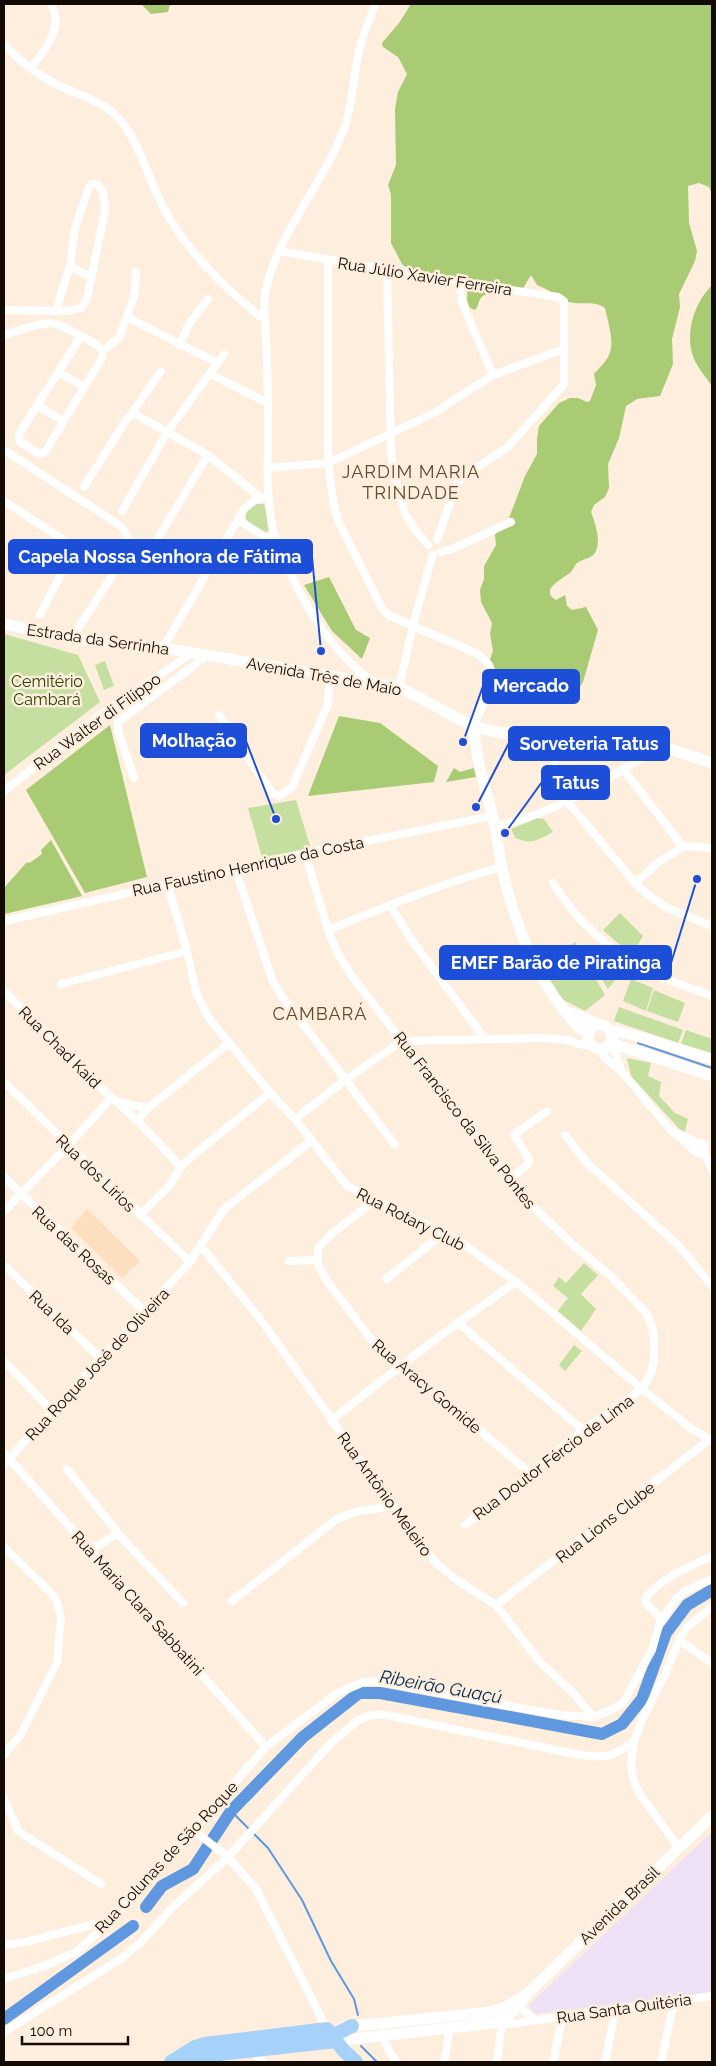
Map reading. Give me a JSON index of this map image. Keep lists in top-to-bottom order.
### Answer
{
  "streets": {
    "street": [
      "Rua Júlio Xavier Ferreira",
      "Estrada da Serrinha",
      "Avenida Três de Maio",
      "Rua Walter di Filippo",
      "Rua Faustino Henrique da Costa",
      "Rua Chad Kaid",
      "Rua Francisco da Silva Pontes",
      "Rua dos Lírios",
      "Rua Rotary Club",
      "Rua das Rosas",
      "Rua Ida",
      "Rua Roque José de Oliveira",
      "Rua Aracy Gomide",
      "Rua Doutor Fércio de Lima",
      "Rua Antônio Meleiro",
      "Rua Lions Clube",
      "Rua Maria Clara Sabbatini",
      "Rua Colunas de São Roque",
      "Avenida Brasil",
      "Rua Santa Quitéria"
    ]
  },
  "crossings": [
    ["Estrada da Serrinha", "Avenida Três de Maio"],
    ["Estrada da Serrinha", "Rua Walter di Filippo"],
    ["Avenida Três de Maio", "Rua Walter di Filippo"],
    ["Avenida Três de Maio", "Rua Faustino Henrique da Costa"],
    ["Rua Faustino Henrique da Costa", "Rua Francisco da Silva Pontes"],
    ["Rua Faustino Henrique da Costa", "Rua Rotary Club"],
    ["Rua Francisco da Silva Pontes", "Rua Rotary Club"],
    ["Rua Francisco da Silva Pontes", "Rua Doutor Fércio de Lima"],
    ["Rua dos Lírios", "Rua Roque José de Oliveira"],
    ["Rua Rotary Club", "Rua Roque José de Oliveira"],
    ["Rua Rotary Club", "Rua Doutor Fércio de Lima"],
    ["Rua Rotary Club", "Rua Lions Clube"],
    ["Rua das Rosas", "Rua Roque José de Oliveira"],
    ["Rua Ida", "Rua Roque José de Oliveira"],
    ["Rua Roque José de Oliveira", "Rua Antônio Meleiro"],
    ["Rua Roque José de Oliveira", "Rua Maria Clara Sabbatini"],
    ["Rua Aracy Gomide", "Rua Doutor Fércio de Lima"],
    ["Rua Antônio Meleiro", "Rua Lions Clube"],
    ["Rua Antônio Meleiro", "Rua Colunas de São Roque"],
    ["Rua Maria Clara Sabbatini", "Rua Colunas de São Roque"],
    ["Avenida Brasil", "Rua Santa Quitéria"]
  ],
  "districts": ["JARDIM MARIA TRINDADE", "CAMBARÁ"],
  "water": ["Ribeirão Guaçú"],
  "parks": ["Cemitério Cambará"],
  "places": [
    "Capela Nossa Senhora de Fátima",
    "Mercado",
    "Sorveteria Tatus",
    "Molhação",
    "Tatus",
    "EMEF Barão de Piratinga"
  ],
  "scale_bar": "100 m"
}
